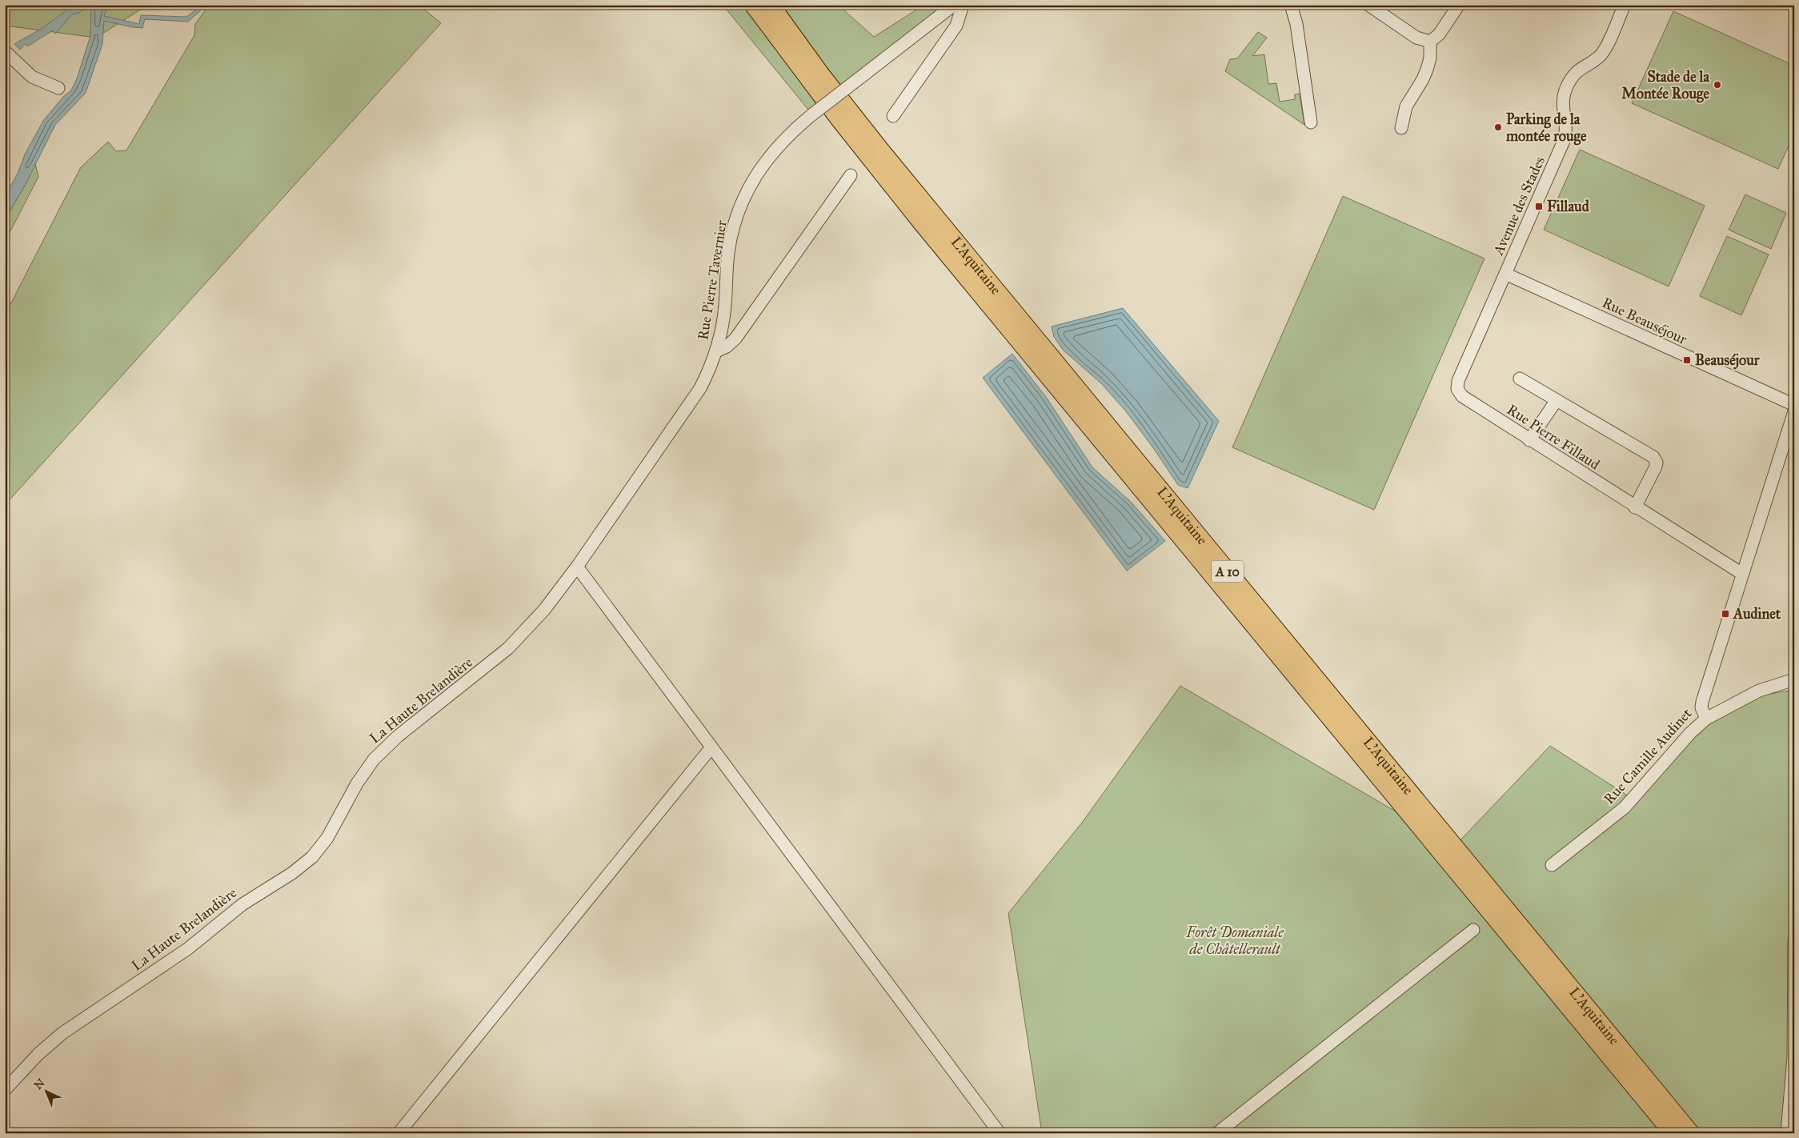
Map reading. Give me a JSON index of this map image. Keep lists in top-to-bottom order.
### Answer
{
  "streets": {
    "highway": ["L'Aquitaine", "A 10"],
    "street": [
      "Avenue des Stades",
      "Rue Pierre Tavernier",
      "Rue Beauséjour",
      "Rue Pierre Fillaud",
      "La Haute Brelandière",
      "Rue Camille Audinet"
    ]
  },
  "crossings": [
    ["Avenue des Stades", "Rue Beauséjour"],
    ["Avenue des Stades", "Rue Pierre Fillaud"],
    ["Rue Pierre Tavernier", "La Haute Brelandière"],
    ["Rue Beauséjour", "Rue Pierre Fillaud"],
    ["Rue Pierre Fillaud", "Rue Camille Audinet"]
  ],
  "parks": ["Forêt Domaniale de Châtellerault"],
  "places": {
    "other": ["Stade de la Montée Rouge", "Parking de la montée rouge"],
    "transit": ["Fillaud", "Beauséjour", "Audinet"]
  },
  "north": "top left"
}
